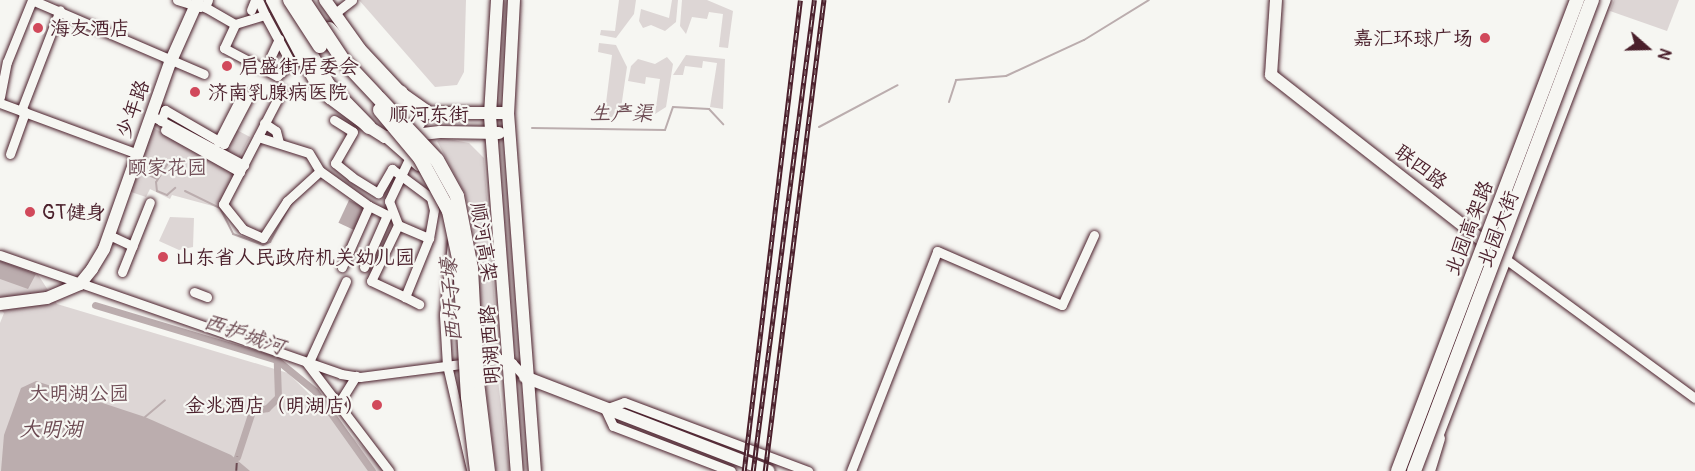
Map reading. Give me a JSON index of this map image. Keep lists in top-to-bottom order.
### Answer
{
  "streets": {
    "highway": ["北园高架路", "顺河高架"],
    "main road": [
      "少年路",
      "顺河东街",
      "联四路",
      "北园大街",
      "明湖西路"
    ]
  },
  "crossings": [
    ["顺河东街", "明湖西路"],
    ["联四路", "北园大街"]
  ],
  "water": [
    "生产渠",
    "西圩子壕",
    "西护城河",
    "大明湖"
  ],
  "parks": ["颐家花园", "大明湖公园"],
  "places": [
    "海友酒店",
    "嘉汇环球广场",
    "启盛街居委会",
    "济南乳腺病医院",
    "GT健身",
    "山东省人民政府机关幼儿园",
    "金兆酒店（明湖店）"
  ],
  "north": "right"
}
